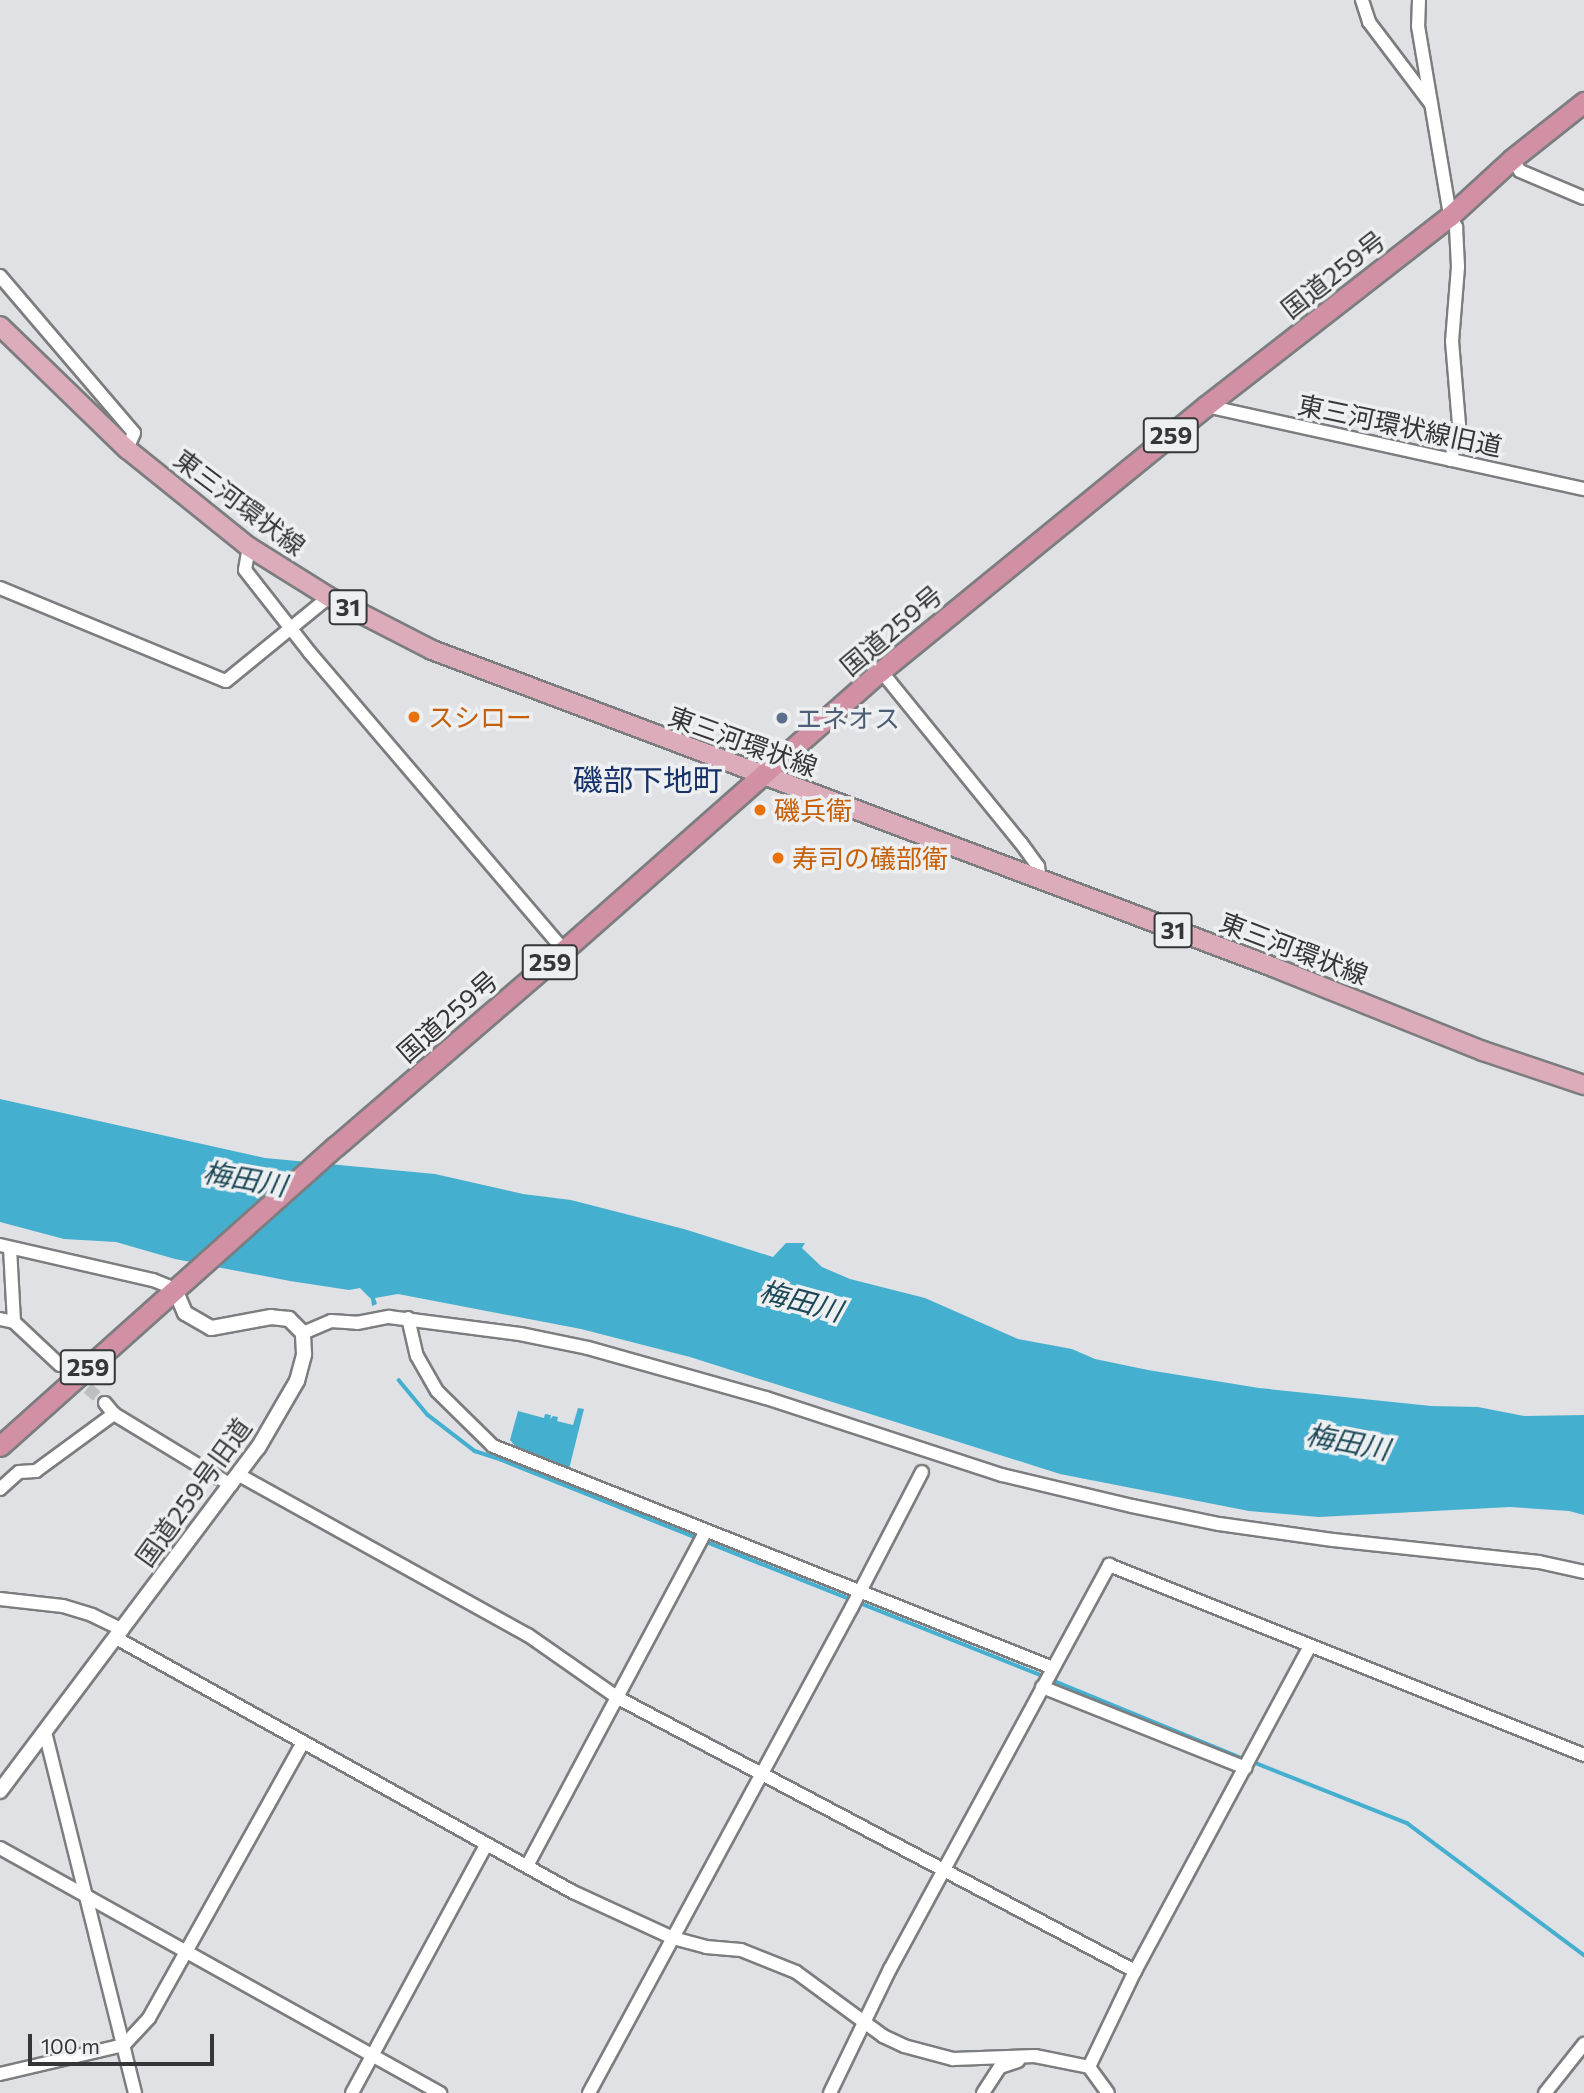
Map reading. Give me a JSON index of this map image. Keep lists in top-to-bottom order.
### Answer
{
  "streets": {
    "highway": ["国道259号", "259"],
    "main road": ["東三河環状線", "31"],
    "street": ["東三河環状線旧道", "国道259号旧道"]
  },
  "crossings": [
    ["国道259号", "東三河環状線旧道"],
    ["国道259号", "東三河環状線"]
  ],
  "districts": ["磯部下地町"],
  "water": ["梅田川"],
  "places": [
    "スシロー",
    "エネオス",
    "磯兵衛",
    "寿司の礒部衛"
  ],
  "scale_bar": "100 m"
}
